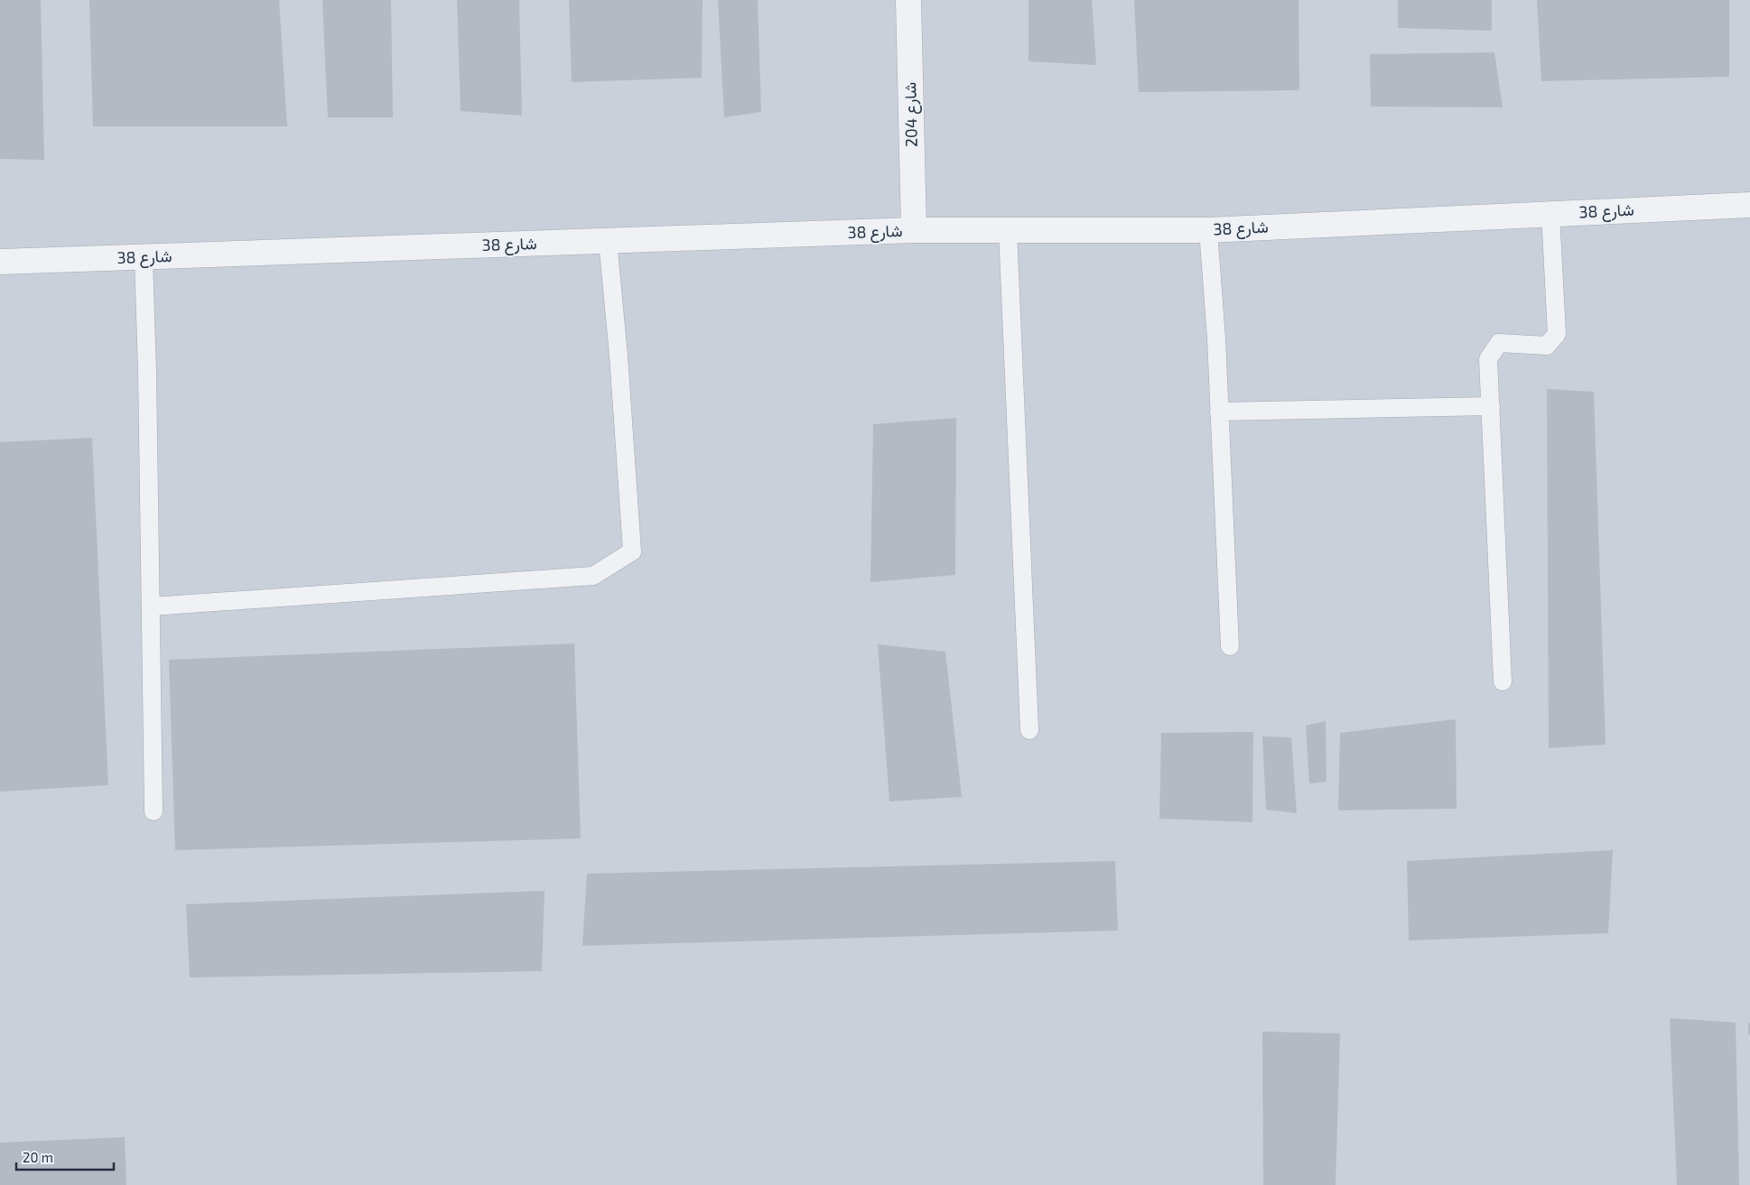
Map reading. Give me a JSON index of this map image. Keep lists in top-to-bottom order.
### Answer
{
  "streets": {
    "street": ["شارع 204", "شارع 38"]
  },
  "crossings": [
    ["شارع 204", "شارع 38"]
  ],
  "scale_bar": "20 m"
}
